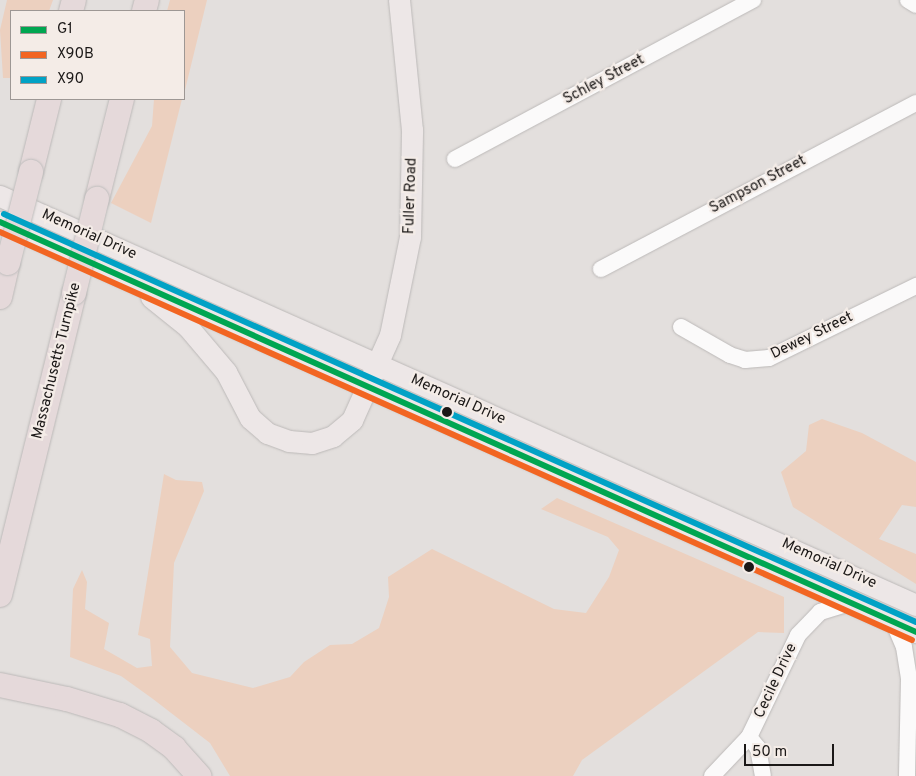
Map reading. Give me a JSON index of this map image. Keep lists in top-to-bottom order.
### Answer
{
  "streets": {
    "highway": ["Massachusetts Turnpike"],
    "main road": ["Fuller Road", "Memorial Drive"],
    "street": [
      "Schley Street",
      "Sampson Street",
      "Dewey Street",
      "Cecile Drive"
    ]
  },
  "crossings": [
    ["Fuller Road", "Memorial Drive"],
    ["Memorial Drive", "Cecile Drive"]
  ],
  "lines": ["transit line X90", "transit line G1", "transit line X90B"],
  "legend": ["G1", "X90B", "X90"],
  "scale_bar": "50 m"
}
